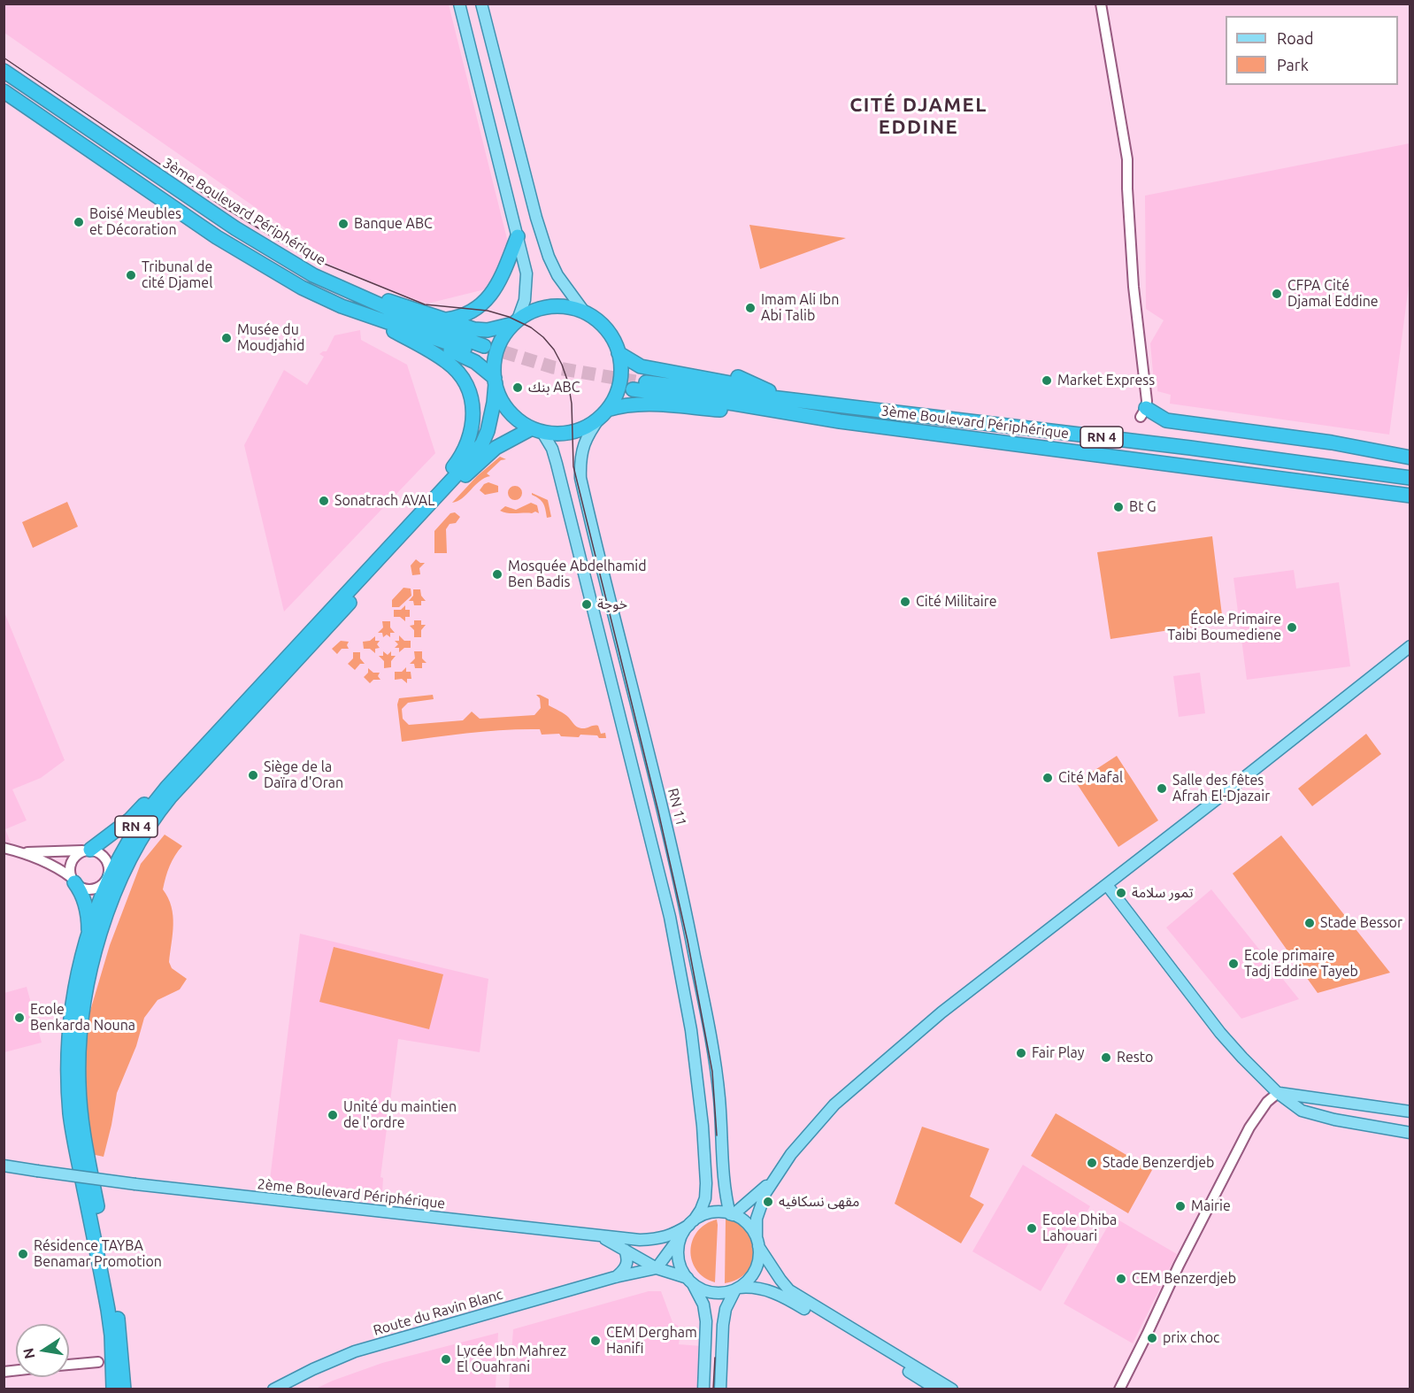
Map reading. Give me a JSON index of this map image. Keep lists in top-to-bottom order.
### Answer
{
  "streets": {
    "highway": ["3ème Boulevard Périphérique", "RN 4"],
    "main road": ["RN 11", "2ème Boulevard Périphérique", "Route du Ravin Blanc"]
  },
  "crossings": [
    ["3ème Boulevard Périphérique", "RN 4"],
    ["RN 4", "RN 11"],
    ["RN 11", "2ème Boulevard Périphérique"],
    ["2ème Boulevard Périphérique", "Route du Ravin Blanc"]
  ],
  "districts": ["CITÉ DJAMEL EDDINE"],
  "places": [
    "Boisé Meubles et Décoration",
    "Banque ABC",
    "Tribunal de cité Djamel",
    "CFPA Cité Djamal Eddine",
    "Imam Ali Ibn Abi Talib",
    "Musée du Moudjahid",
    "Market Express",
    "بنك ABC",
    "Sonatrach AVAL",
    "Bt G",
    "Mosquée Abdelhamid Ben Badis",
    "Cité Militaire",
    "خوجة",
    "École Primaire Taibi Boumediene",
    "Siège de la Daïra d'Oran",
    "Cité Mafal",
    "Salle des fêtes Afrah El-Djazair",
    "تمور سلامة",
    "Stade Bessor",
    "Ecole primaire Tadj Eddine Tayeb",
    "Ecole Benkarda Nouna",
    "Fair Play",
    "Resto",
    "Unité du maintien de l'ordre",
    "Stade Benzerdjeb",
    "مقهى نسكافيه",
    "Mairie",
    "Ecole Dhiba Lahouari",
    "Résidence TAYBA Benamar Promotion",
    "CEM Benzerdjeb",
    "prix choc",
    "CEM Dergham Hanifi",
    "Lycée Ibn Mahrez El Ouahrani"
  ],
  "legend": ["Road", "Park"],
  "north": "left"
}
